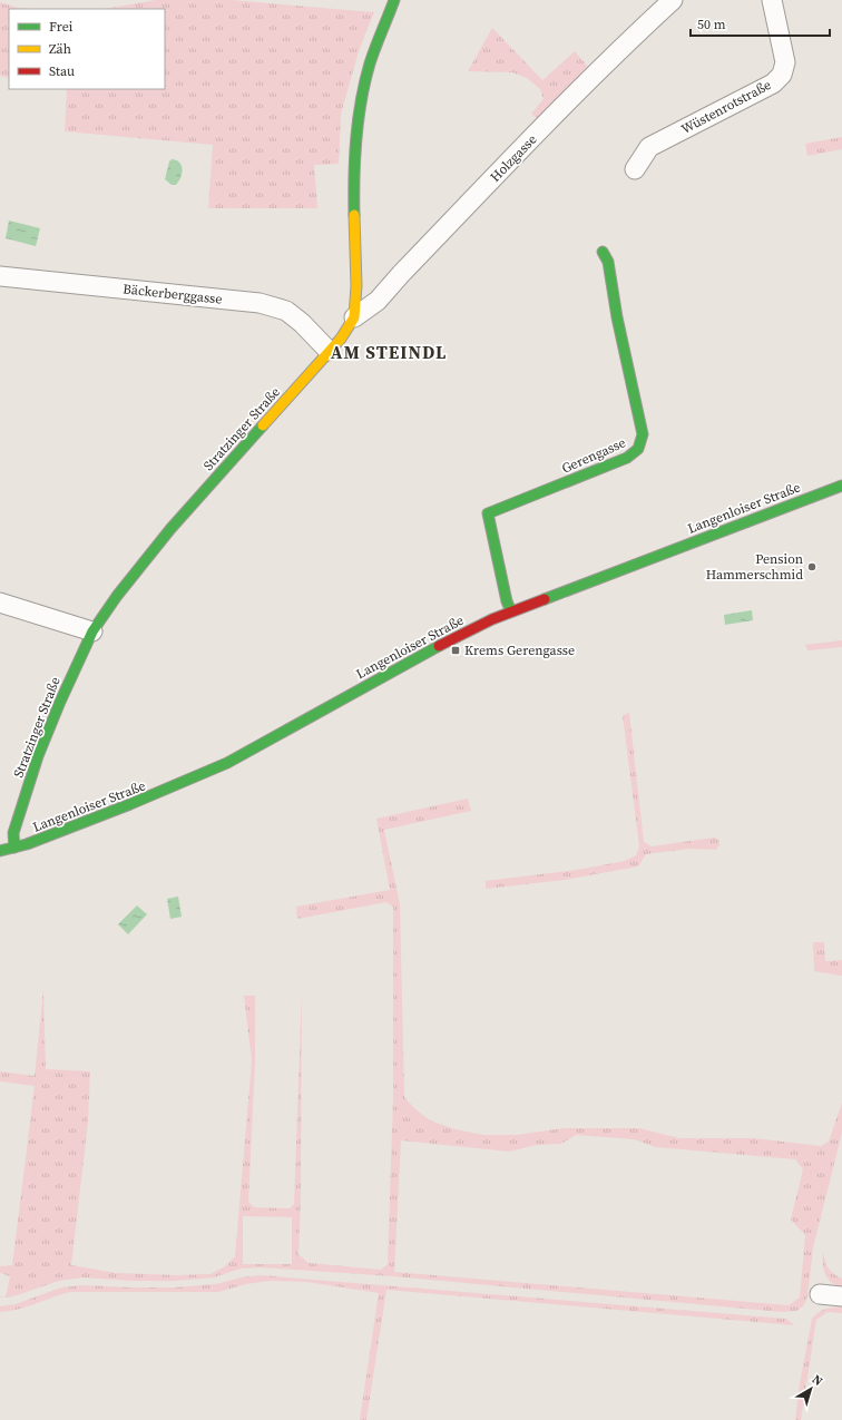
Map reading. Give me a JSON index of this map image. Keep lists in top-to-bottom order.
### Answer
{
  "streets": {
    "street": [
      "Wüstenrotstraße",
      "Holzgasse",
      "Bäckerberggasse",
      "Stratzinger Straße",
      "Gerengasse",
      "Langenloiser Straße"
    ]
  },
  "crossings": [
    ["Holzgasse", "Stratzinger Straße"],
    ["Bäckerberggasse", "Stratzinger Straße"],
    ["Stratzinger Straße", "Langenloiser Straße"],
    ["Gerengasse", "Langenloiser Straße"]
  ],
  "districts": ["AM STEINDL"],
  "places": {
    "other": ["Pension Hammerschmid"],
    "transit": ["Krems Gerengasse"]
  },
  "legend": ["Frei", "Zäh", "Stau"],
  "scale_bar": "50 m",
  "north": "top right"
}
